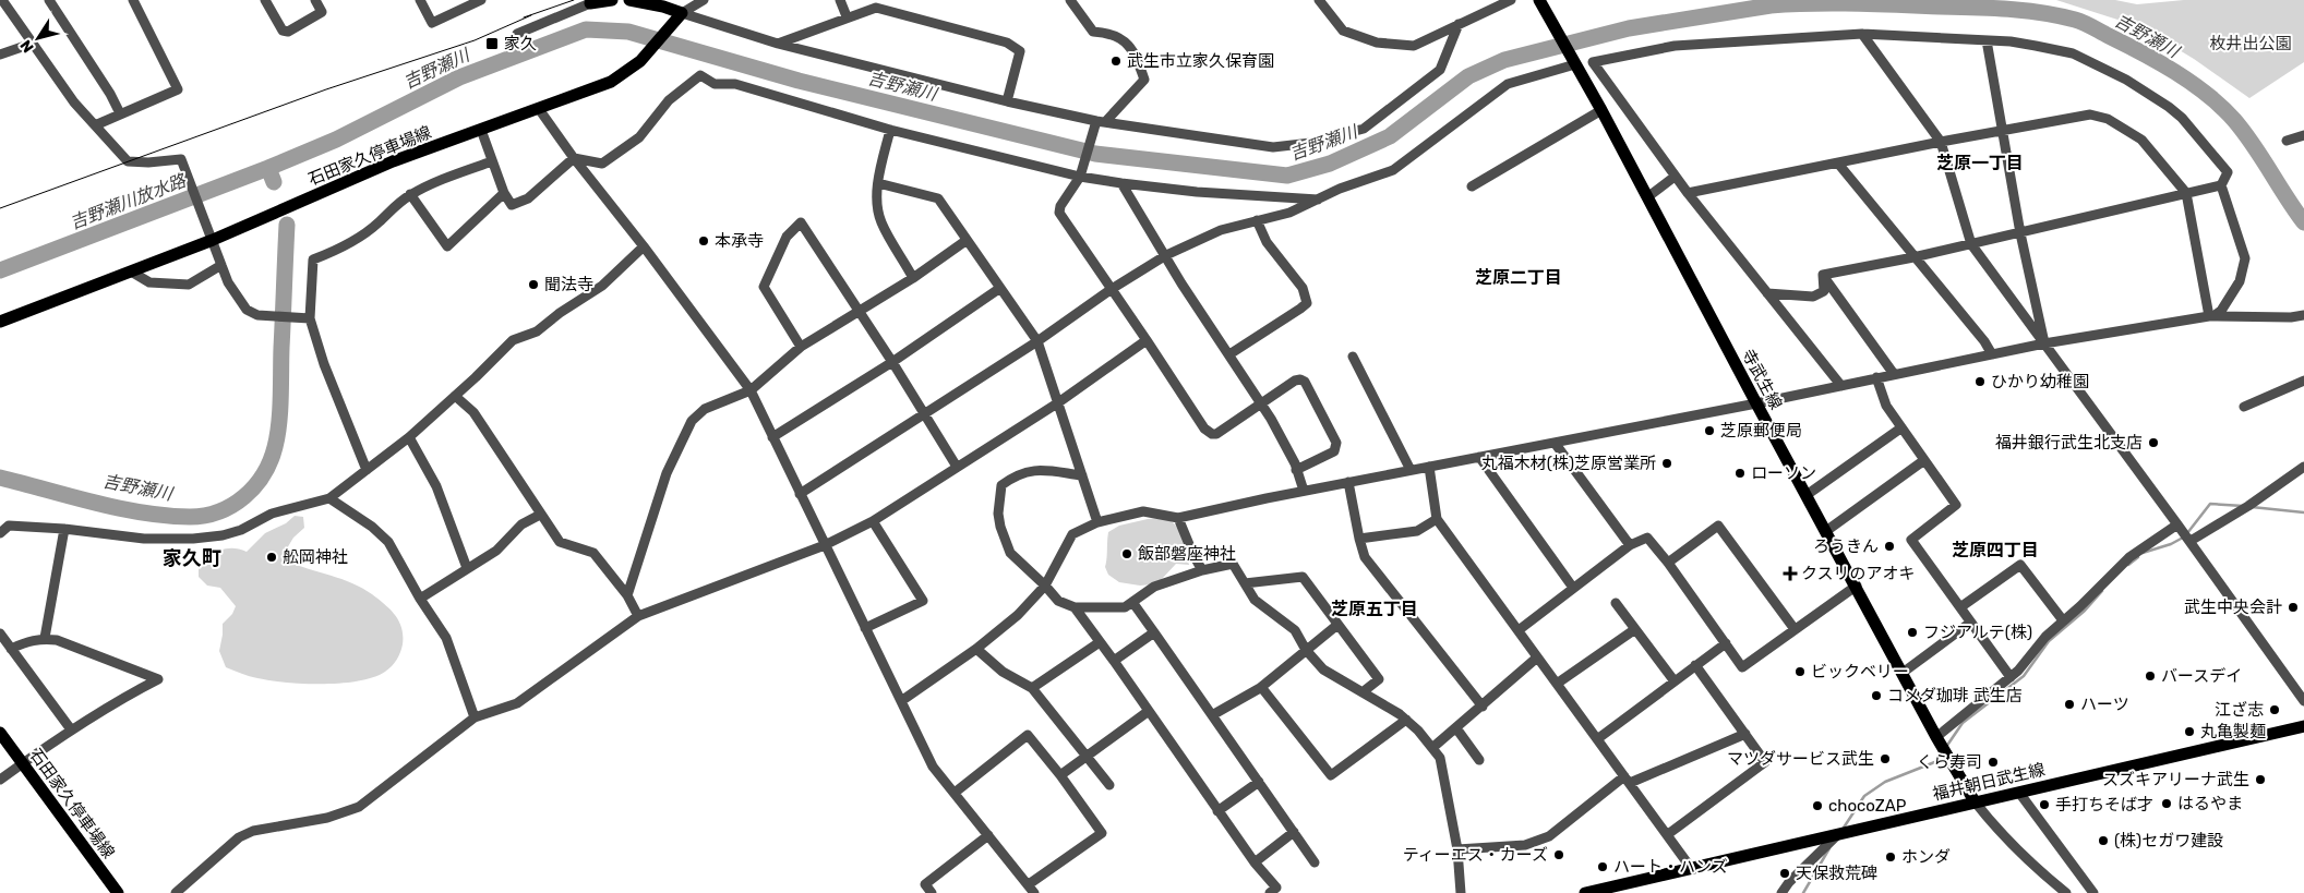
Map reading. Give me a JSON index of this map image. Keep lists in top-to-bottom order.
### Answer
{
  "streets": {
    "main road": ["石田家久停車場線", "寺武生線", "福井朝日武生線"]
  },
  "crossings": [
    ["寺武生線", "福井朝日武生線"]
  ],
  "districts": [
    "芝原一丁目",
    "芝原二丁目",
    "芝原四丁目",
    "家久町",
    "芝原五丁目"
  ],
  "water": ["吉野瀬川", "吉野瀬川放水路"],
  "parks": ["枚井出公園"],
  "places": {
    "transit": ["家久"],
    "other": [
      "武生市立家久保育園",
      "本承寺",
      "聞法寺",
      "ひかり幼稚園",
      "芝原郵便局",
      "福井銀行武生北支店",
      "丸福木材(株)芝原営業所",
      "ローソン",
      "ろうきん",
      "飯部磐座神社",
      "舩岡神社",
      "武生中央会計",
      "フジアルテ(株)",
      "ビックベリー",
      "バースデイ",
      "コメダ珈琲 武生店",
      "ハーツ",
      "江ざ志",
      "丸亀製麺",
      "マツダサービス武生",
      "くら寿司",
      "スズキアリーナ武生",
      "はるやま",
      "手打ちそば才",
      "chocoZAP",
      "(株)セガワ建設",
      "ティーエス・カーズ",
      "ホンダ",
      "ハート・ハンズ",
      "天保救荒碑"
    ],
    "health": ["クスリのアオキ"]
  },
  "north": "bottom left"
}
